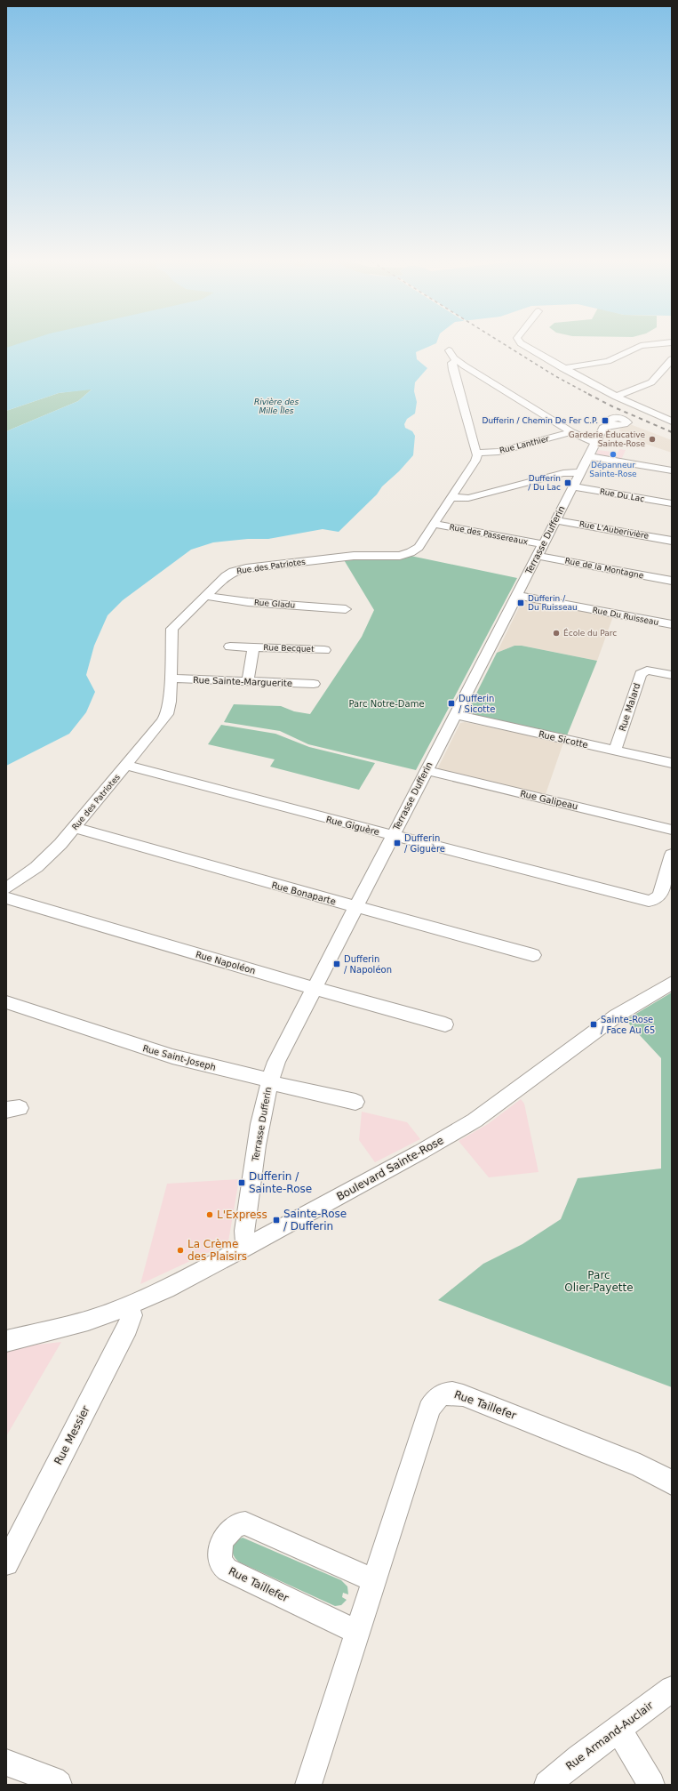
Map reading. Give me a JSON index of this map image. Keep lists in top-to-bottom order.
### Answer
{
  "streets": {
    "street": [
      "Rue Lanthier",
      "Rue Du Lac",
      "Rue L'Auberivière",
      "Rue des Passereaux",
      "Terrasse Dufferin",
      "Rue des Patriotes",
      "Rue de la Montagne",
      "Rue Gladu",
      "Rue Du Ruisseau",
      "Rue Becquet",
      "Rue Sainte-Marguerite",
      "Rue Malard",
      "Rue Sicotte",
      "Rue Galipeau",
      "Rue Giguère",
      "Rue Bonaparte",
      "Rue Napoléon",
      "Rue Saint-Joseph",
      "Boulevard Sainte-Rose",
      "Rue Taillefer",
      "Rue Messier",
      "Rue Armand-Auclair"
    ]
  },
  "crossings": [
    ["Rue Lanthier", "Rue des Patriotes"],
    ["Rue Du Lac", "Terrasse Dufferin"],
    ["Rue L'Auberivière", "Terrasse Dufferin"],
    ["Rue des Passereaux", "Terrasse Dufferin"],
    ["Rue des Passereaux", "Rue des Patriotes"],
    ["Terrasse Dufferin", "Rue de la Montagne"],
    ["Terrasse Dufferin", "Rue Du Ruisseau"],
    ["Terrasse Dufferin", "Rue Sicotte"],
    ["Terrasse Dufferin", "Rue Galipeau"],
    ["Terrasse Dufferin", "Rue Giguère"],
    ["Terrasse Dufferin", "Rue Bonaparte"],
    ["Terrasse Dufferin", "Rue Napoléon"],
    ["Terrasse Dufferin", "Rue Saint-Joseph"],
    ["Terrasse Dufferin", "Boulevard Sainte-Rose"],
    ["Rue des Patriotes", "Rue Gladu"],
    ["Rue des Patriotes", "Rue Sainte-Marguerite"],
    ["Rue des Patriotes", "Rue Giguère"],
    ["Rue des Patriotes", "Rue Bonaparte"],
    ["Rue Becquet", "Rue Sainte-Marguerite"],
    ["Rue Malard", "Rue Sicotte"],
    ["Boulevard Sainte-Rose", "Rue Messier"]
  ],
  "water": ["Rivière des Mille Îles"],
  "parks": ["Parc Notre-Dame", "Parc Olier-Payette"],
  "places": {
    "transit": [
      "Dufferin / Chemin De Fer C.P.",
      "Dufferin / Du Lac",
      "Dufferin / Du Ruisseau",
      "Dufferin / Sicotte",
      "Dufferin / Giguère",
      "Dufferin / Napoléon",
      "Sainte-Rose / Face Au 65",
      "Dufferin / Sainte-Rose",
      "Sainte-Rose / Dufferin"
    ],
    "other": [
      "Garderie Éducative Sainte-Rose",
      "Dépanneur Sainte-Rose",
      "École du Parc",
      "L'Express",
      "La Crème des Plaisirs"
    ]
  }
}
